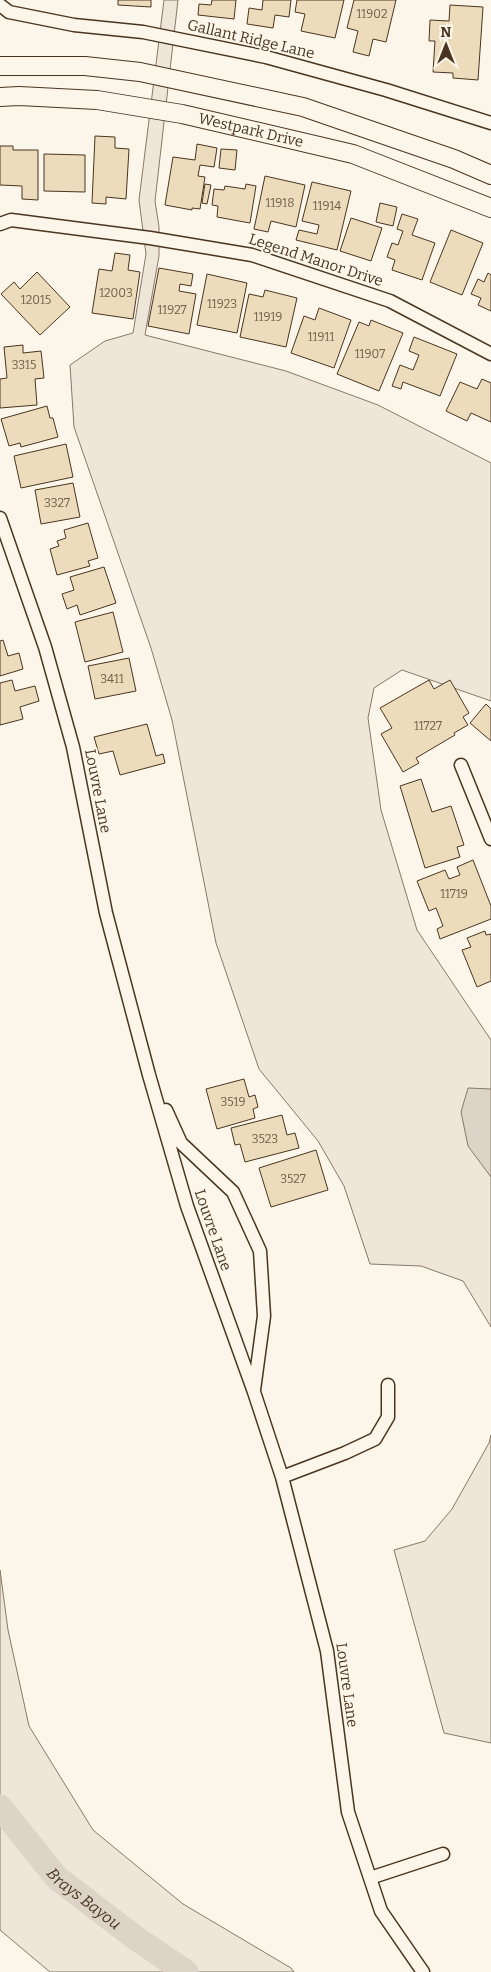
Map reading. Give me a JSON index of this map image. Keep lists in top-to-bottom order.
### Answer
{
  "streets": {
    "main road": ["Westpark Drive"],
    "street": ["Gallant Ridge Lane", "Legend Manor Drive", "Louvre Lane"]
  },
  "water": ["Brays Bayou"],
  "house_numbers": [
    "11902",
    "11918",
    "11914",
    "12003",
    "12015",
    "11923",
    "11927",
    "11919",
    "11911",
    "11907",
    "3315",
    "3327",
    "3411",
    "11727",
    "11719",
    "3519",
    "3523",
    "3527"
  ],
  "north": "top"
}
